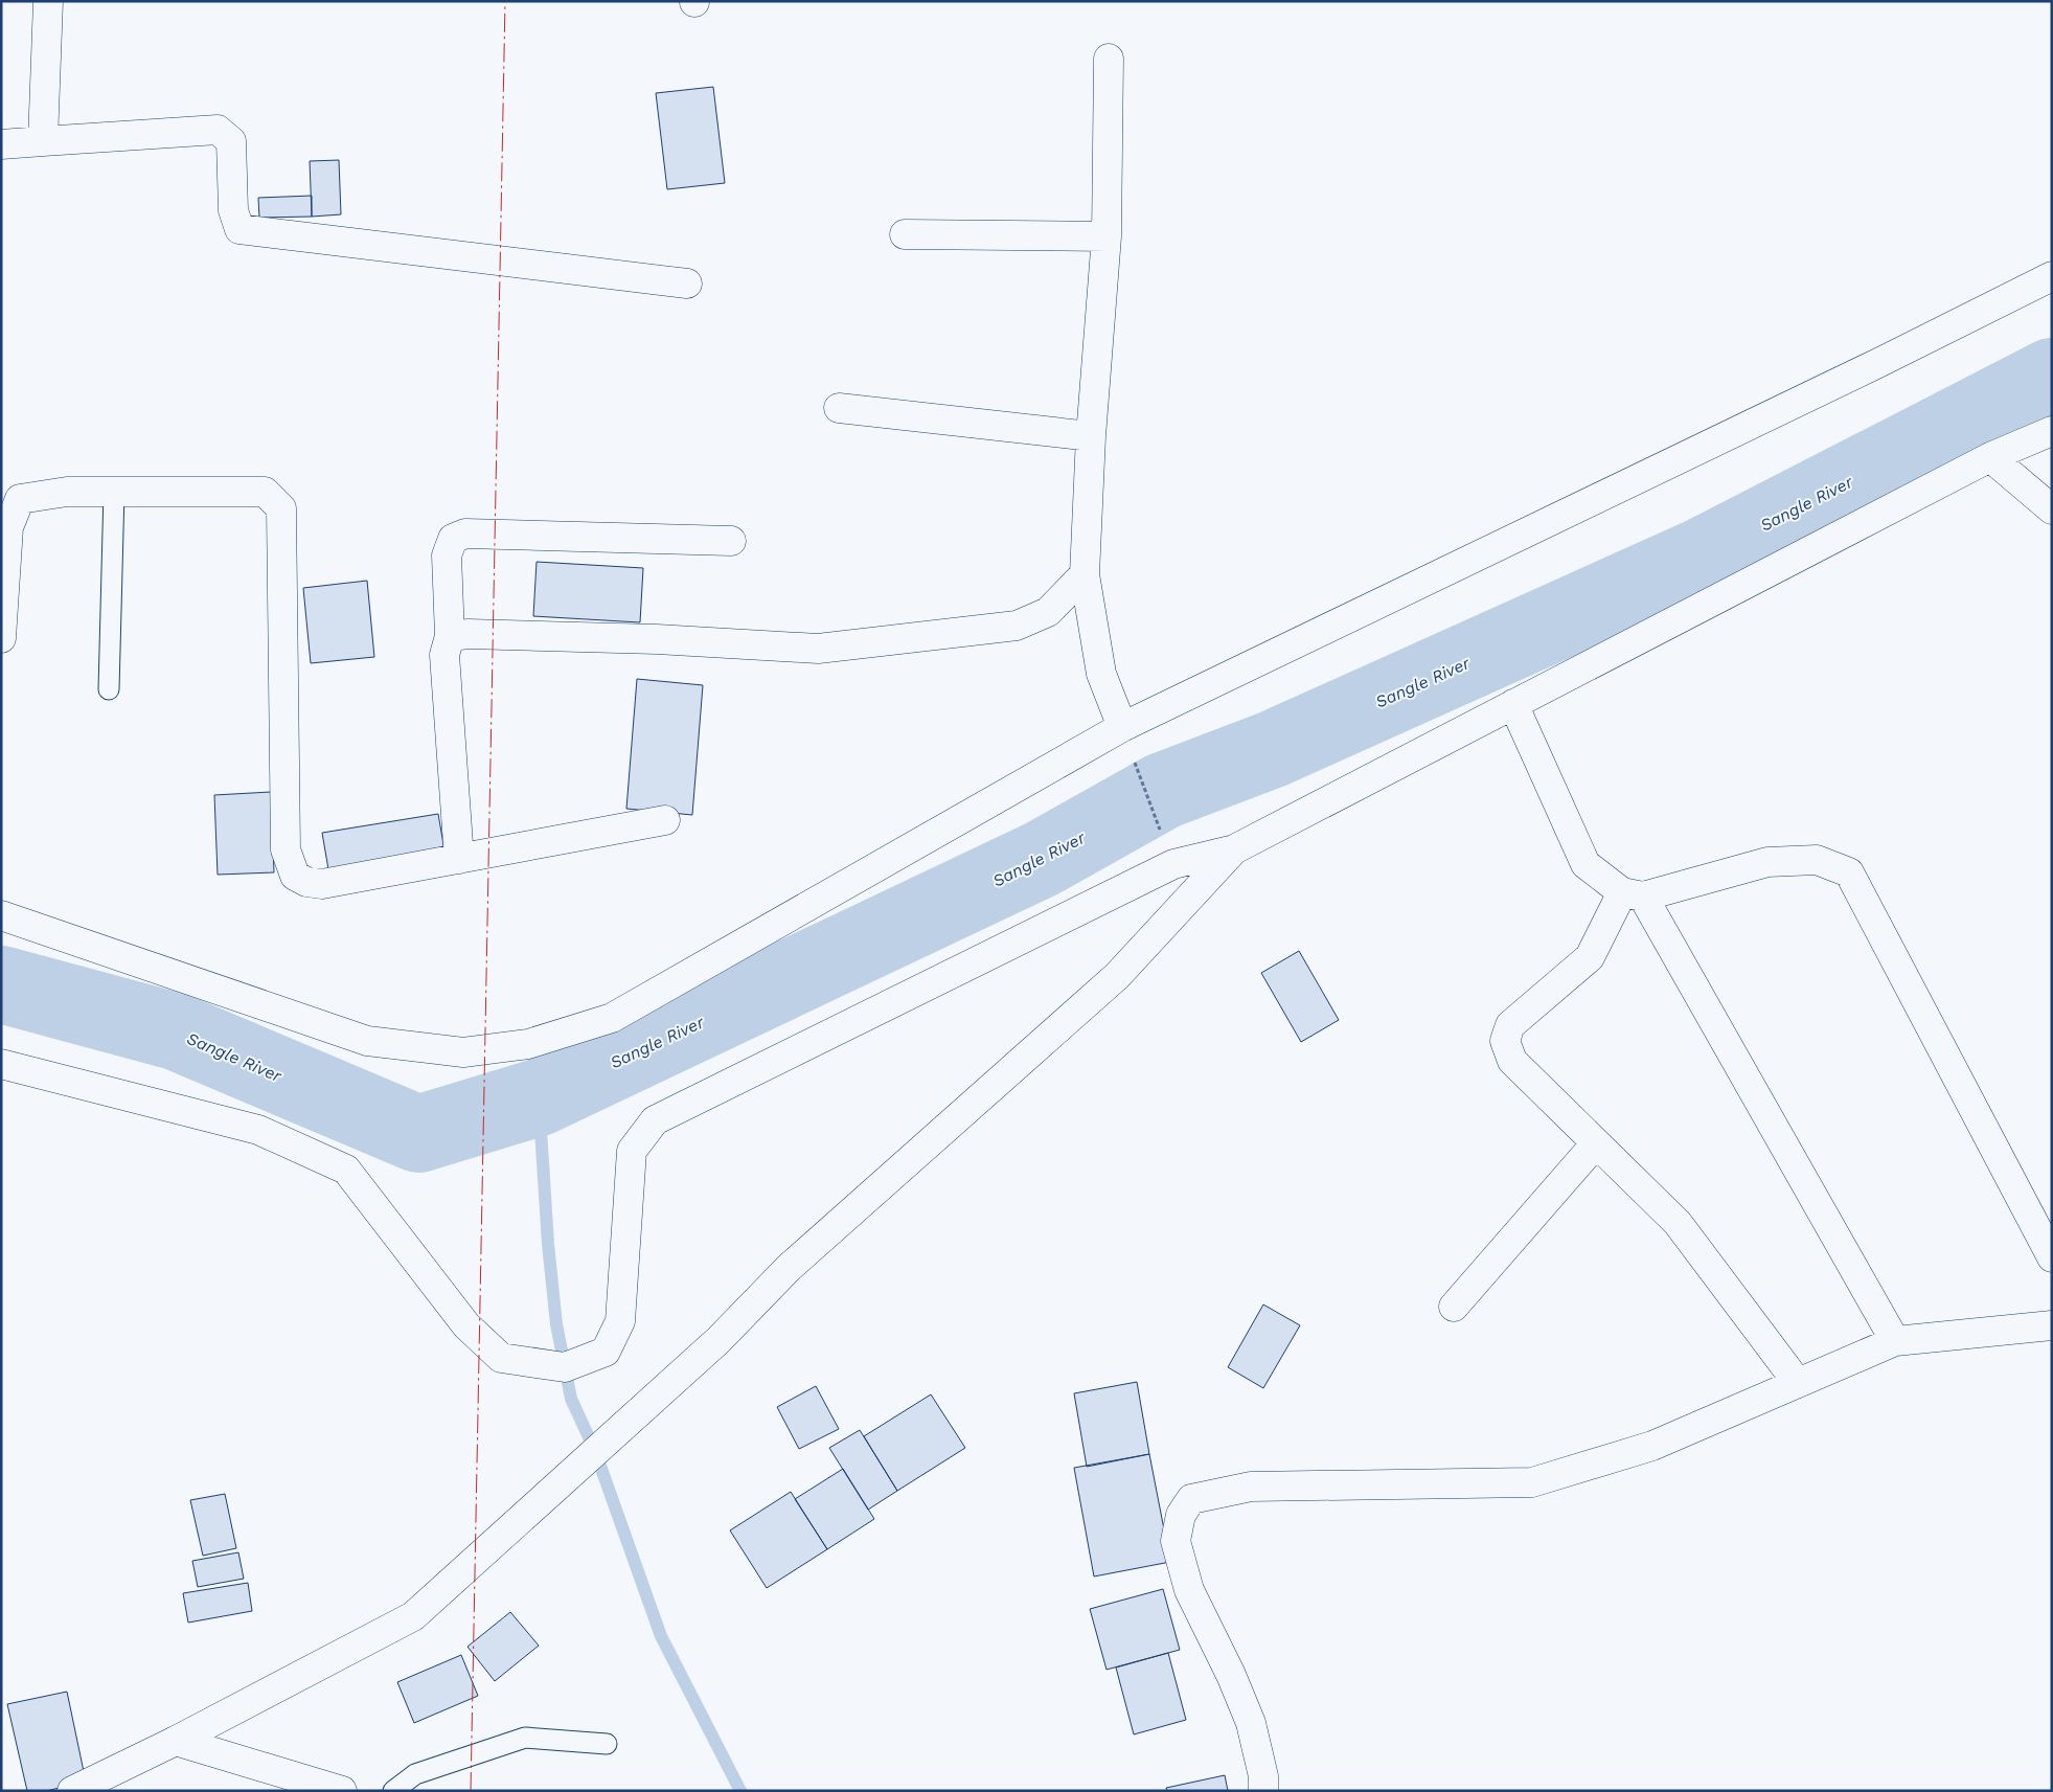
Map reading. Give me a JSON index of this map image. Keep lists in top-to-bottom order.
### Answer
{
  "water": ["Sangle River"]
}
